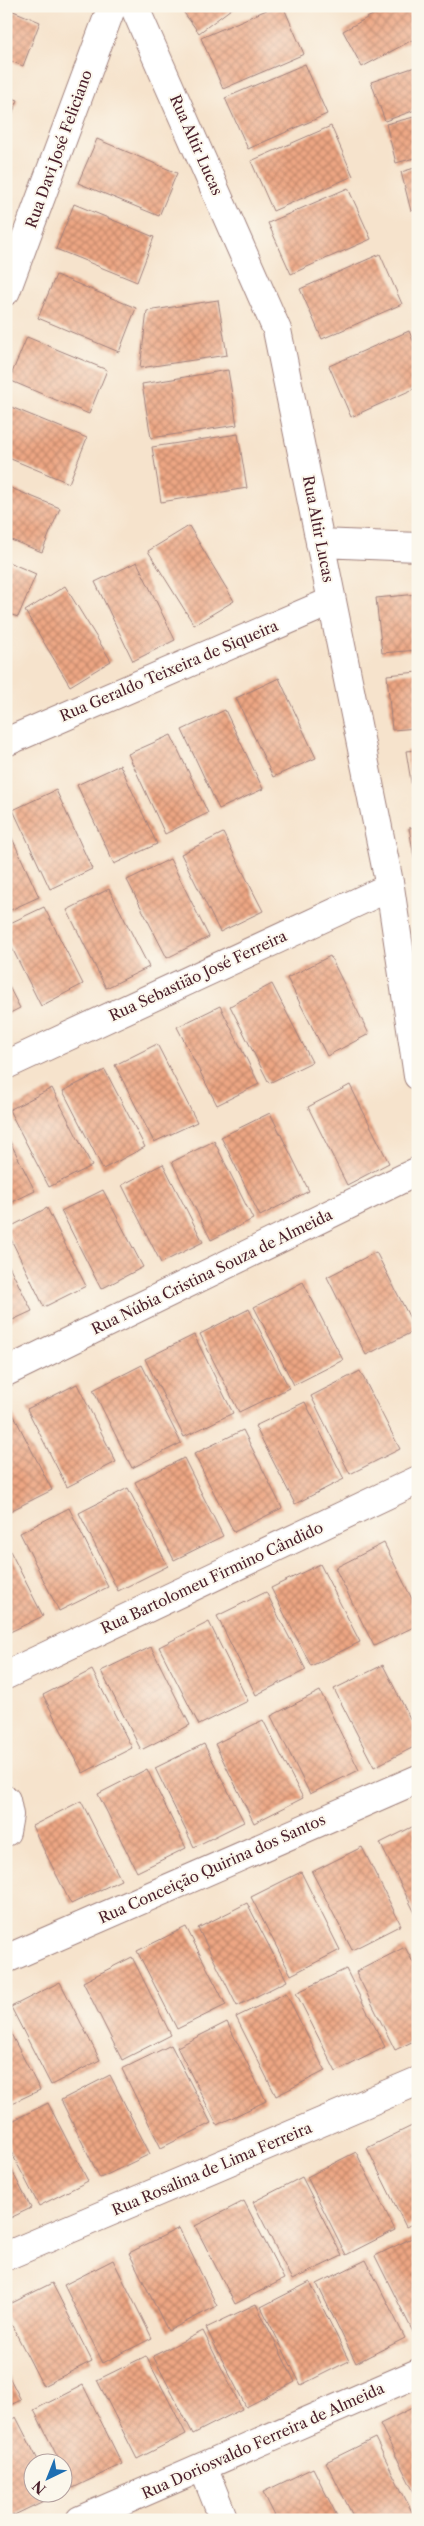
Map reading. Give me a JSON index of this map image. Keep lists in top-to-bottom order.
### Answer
{
  "streets": {
    "street": [
      "Rua Altir Lucas",
      "Rua Davi José Feliciano",
      "Rua Geraldo Teixeira de Siqueira",
      "Rua Sebastião José Ferreira",
      "Rua Núbia Cristina Souza de Almeida",
      "Rua Bartolomeu Firmino Cândido",
      "Rua Conceição Quirina dos Santos",
      "Rua Rosalina de Lima Ferreira",
      "Rua Doriosvaldo Ferreira de Almeida"
    ]
  },
  "crossings": [
    ["Rua Altir Lucas", "Rua Geraldo Teixeira de Siqueira"],
    ["Rua Altir Lucas", "Rua Sebastião José Ferreira"]
  ],
  "north": "bottom left"
}
